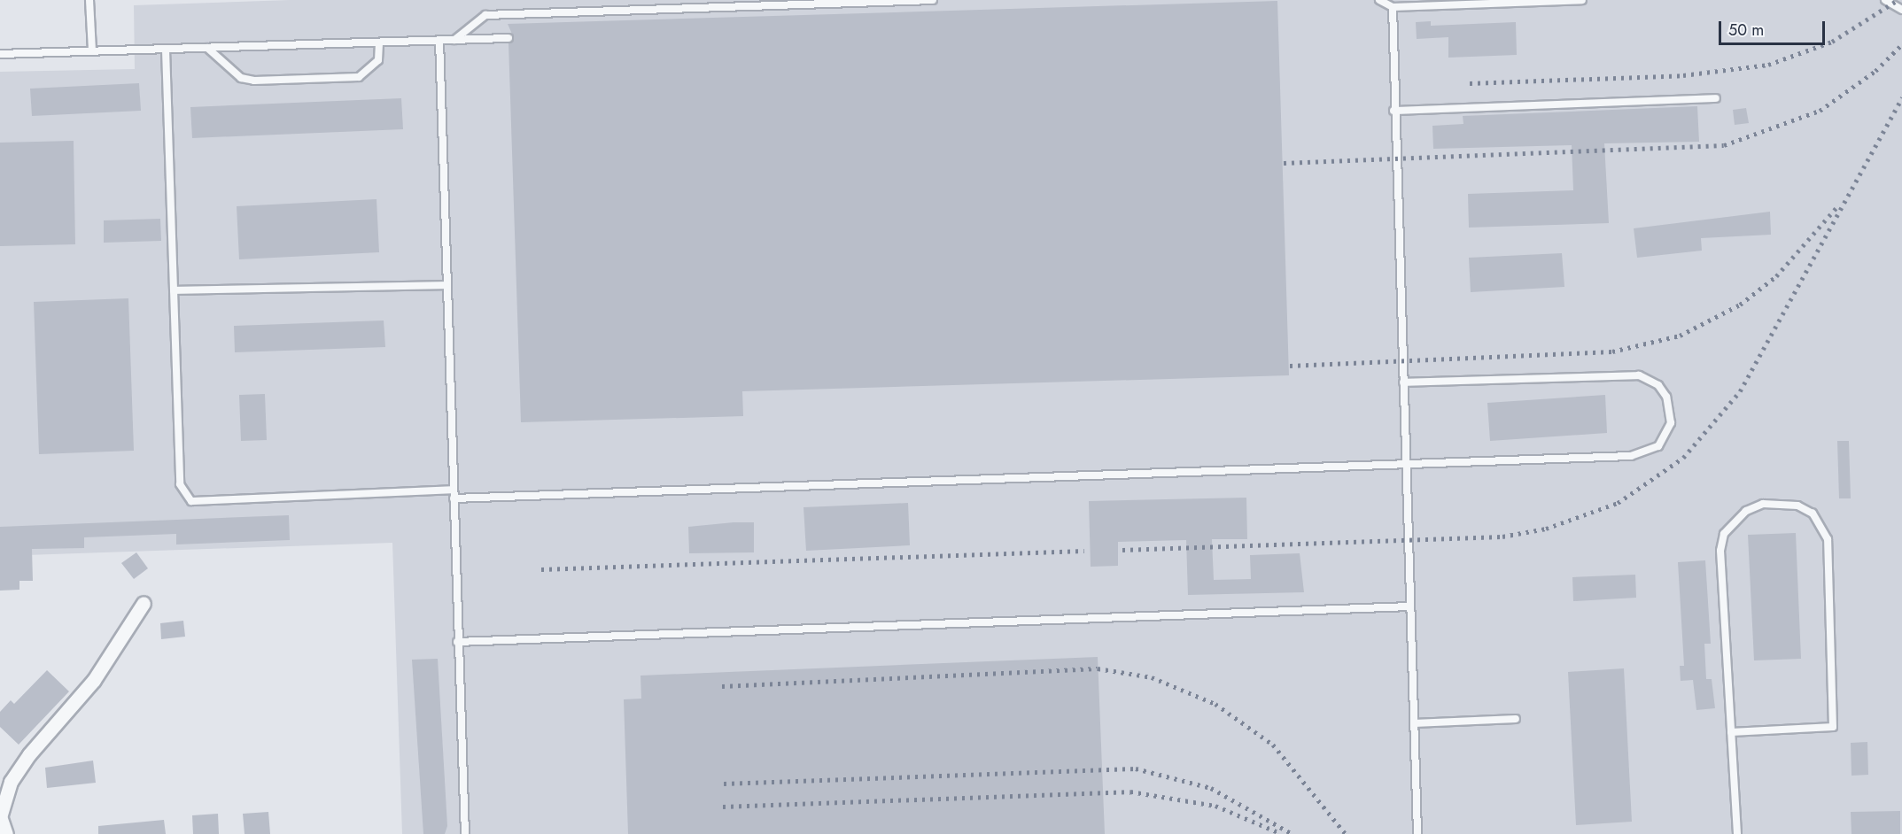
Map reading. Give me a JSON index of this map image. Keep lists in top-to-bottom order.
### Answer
{
  "scale_bar": "50 m"
}
